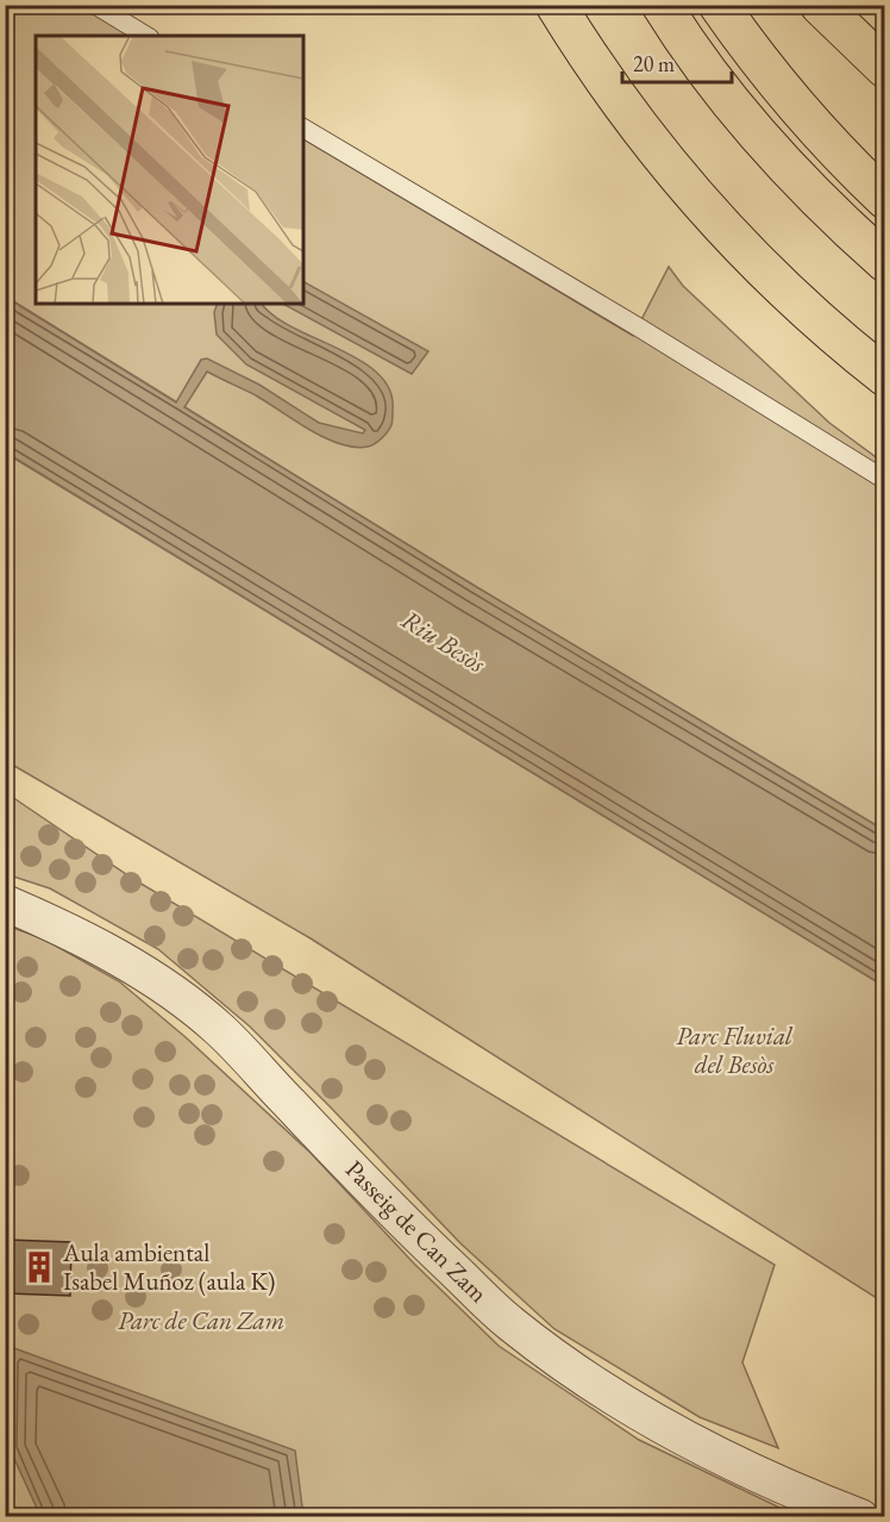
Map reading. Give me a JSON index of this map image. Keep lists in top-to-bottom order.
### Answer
{
  "streets": {
    "street": ["Passeig de Can Zam"]
  },
  "water": ["Riu Besòs"],
  "parks": ["Parc Fluvial del Besòs", "Parc de Can Zam"],
  "places": {
    "building": ["Aula ambiental Isabel Muñoz (aula K)"]
  },
  "scale_bar": "20 m"
}
